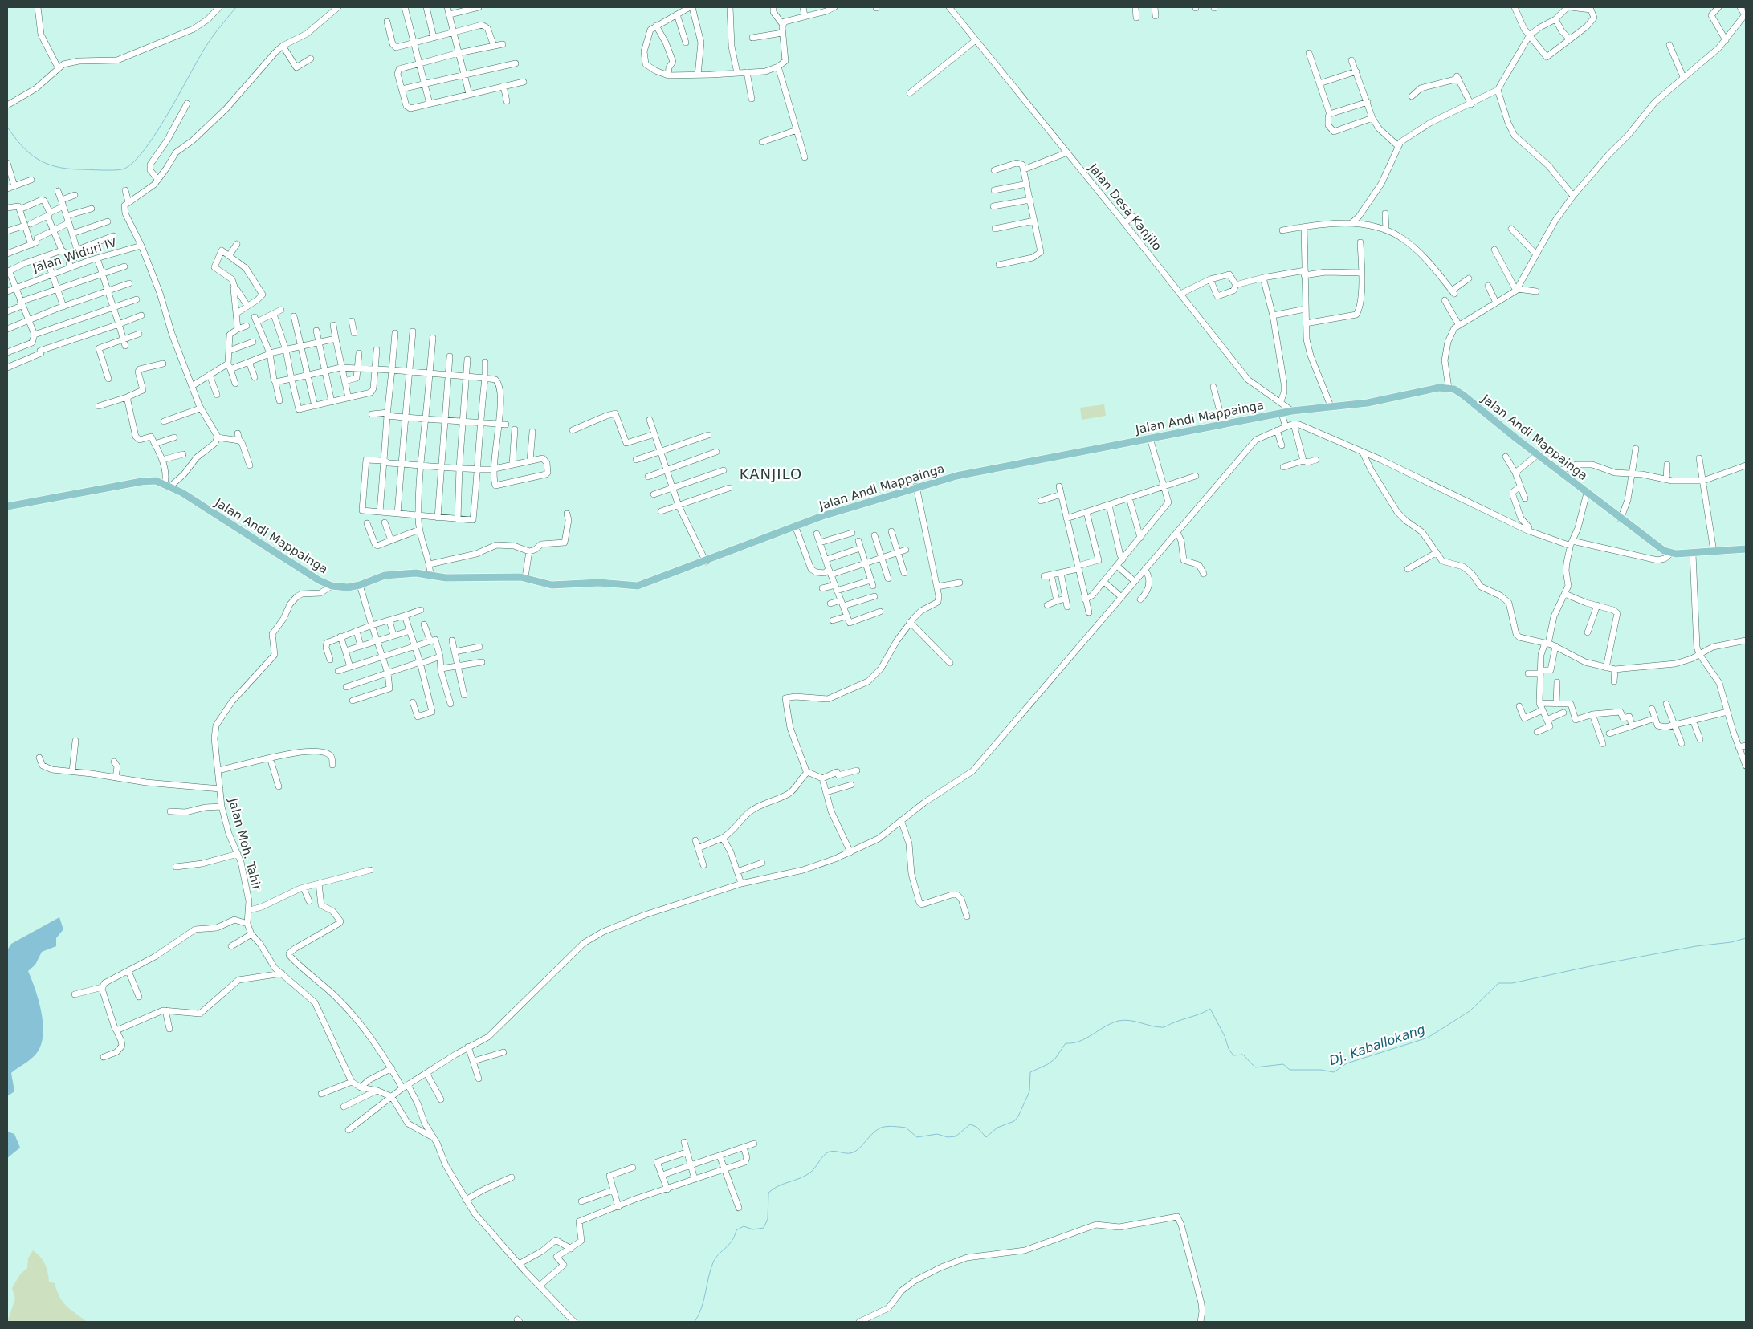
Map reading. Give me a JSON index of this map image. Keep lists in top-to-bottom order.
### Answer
{
  "streets": {
    "main road": ["Jalan Andi Mappainga"],
    "street": ["Jalan Desa Kanjilo", "Jalan Widuri IV", "Jalan Moh. Tahir"]
  },
  "crossings": [
    ["Jalan Desa Kanjilo", "Jalan Andi Mappainga"],
    ["Jalan Andi Mappainga", "Jalan Moh. Tahir"]
  ],
  "districts": ["KANJILO"],
  "water": ["Dj. Kaballokang"]
}
